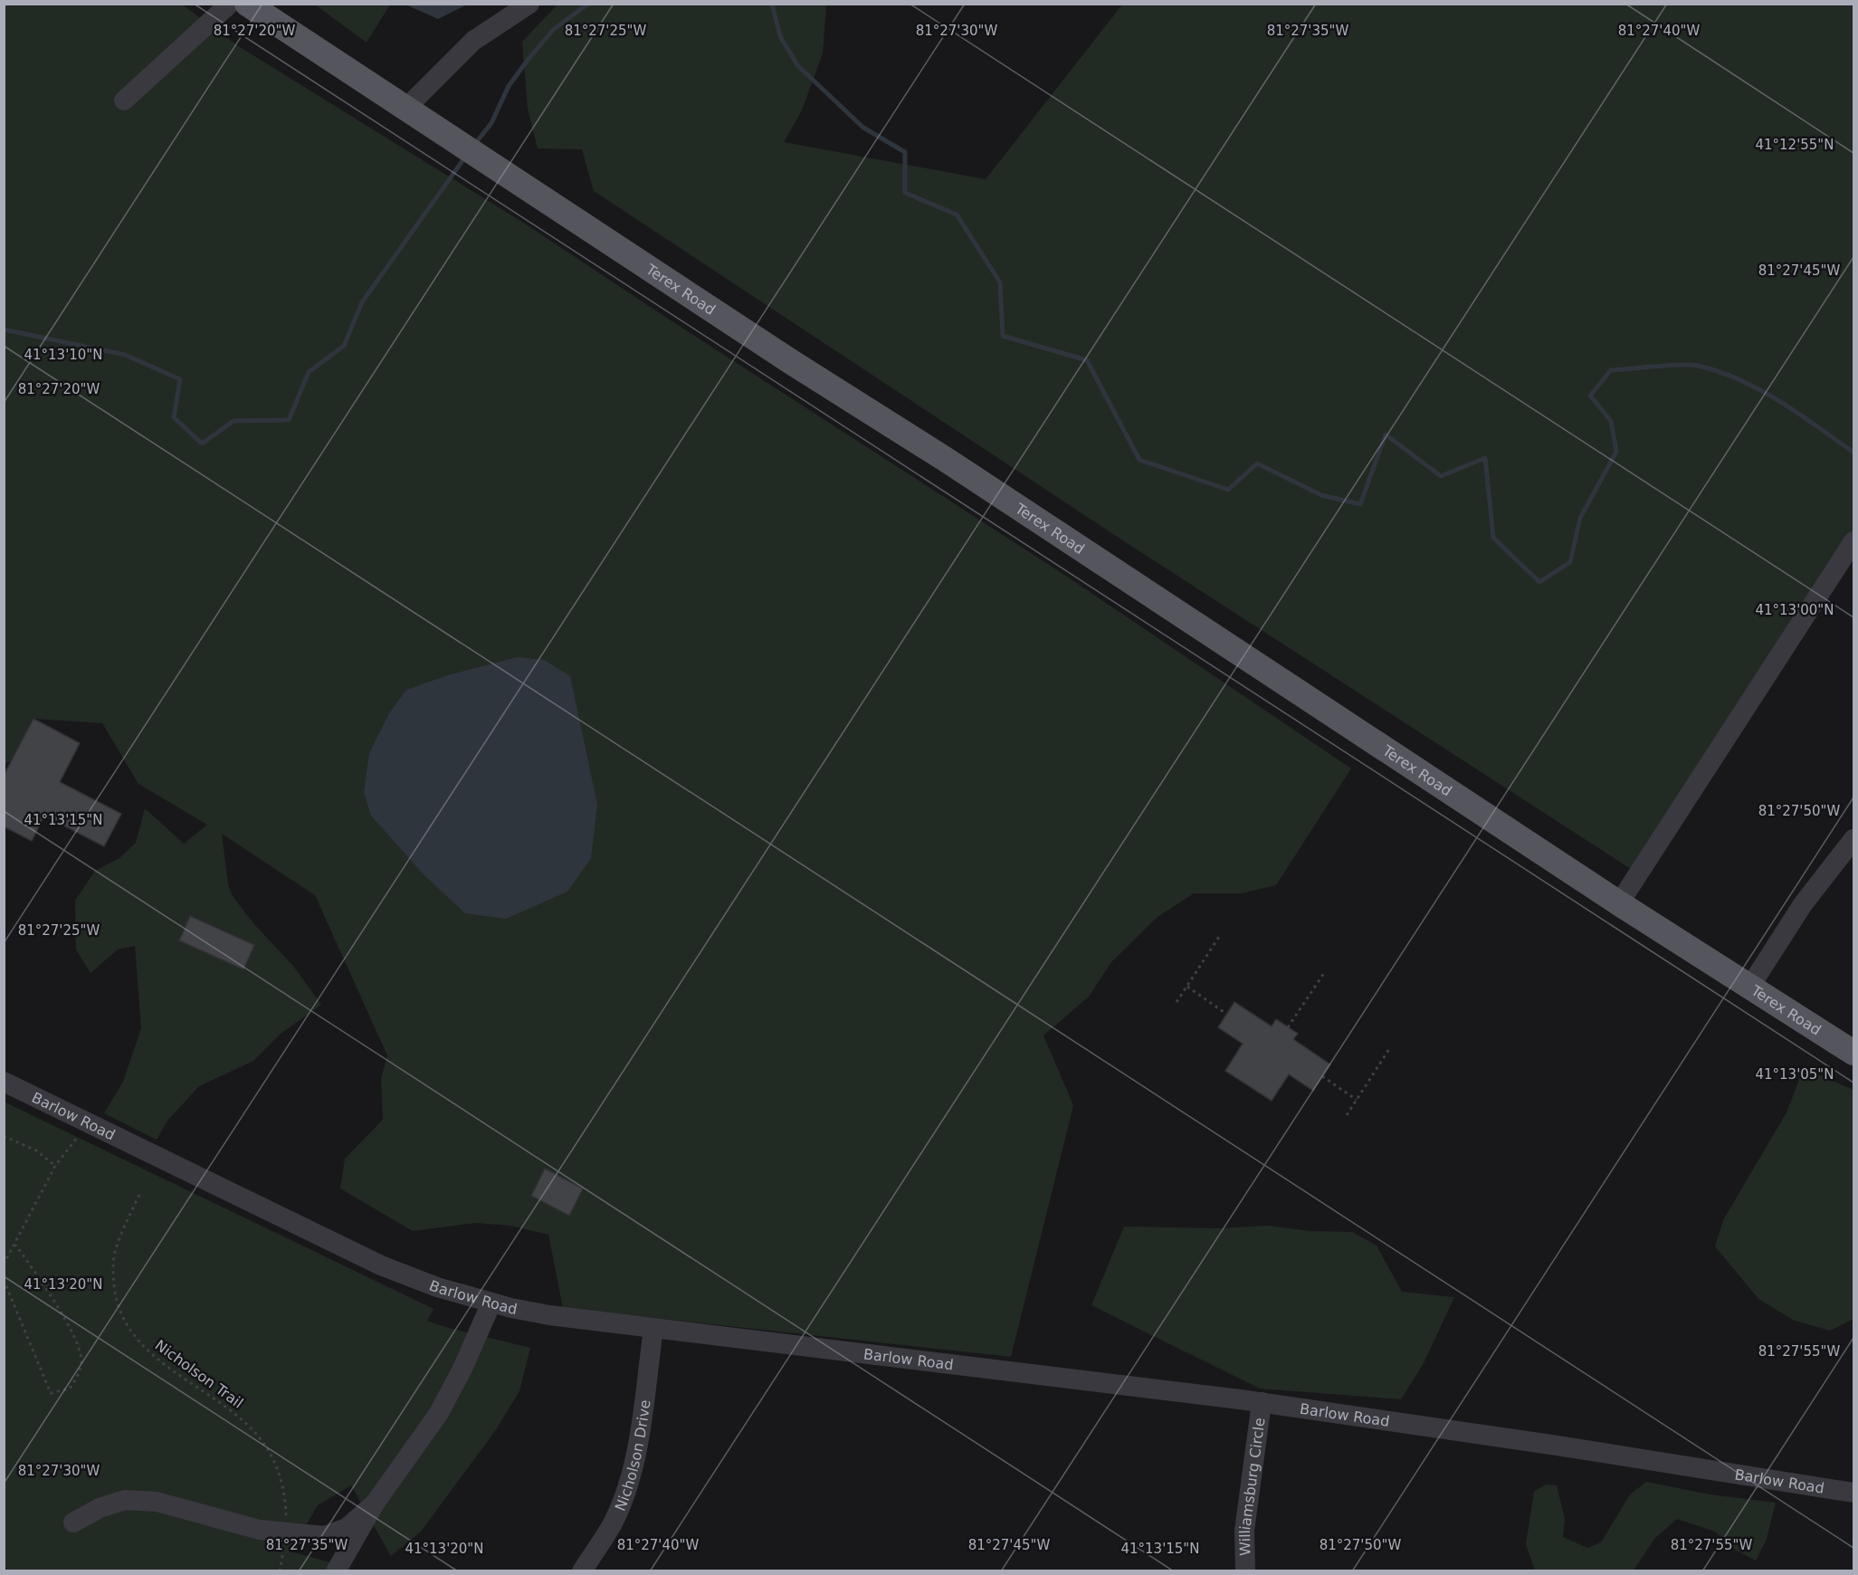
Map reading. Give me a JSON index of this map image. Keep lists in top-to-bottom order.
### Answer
{
  "streets": {
    "main road": ["Terex Road"],
    "street": ["Barlow Road", "Nicholson Drive", "Williamsburg Circle"],
    "path": ["Nicholson Trail"]
  },
  "crossings": [
    ["Barlow Road", "Nicholson Drive"],
    ["Barlow Road", "Williamsburg Circle"]
  ],
  "coordinates": [
    "81°27'20\"W",
    "81°27'25\"W",
    "81°27'30\"W",
    "81°27'35\"W",
    "81°27'40\"W",
    "41°12'55\"N",
    "81°27'45\"W",
    "41°13'10\"N",
    "41°13'00\"N",
    "81°27'50\"W",
    "41°13'15\"N",
    "41°13'05\"N",
    "41°13'20\"N",
    "81°27'55\"W"
  ]
}
